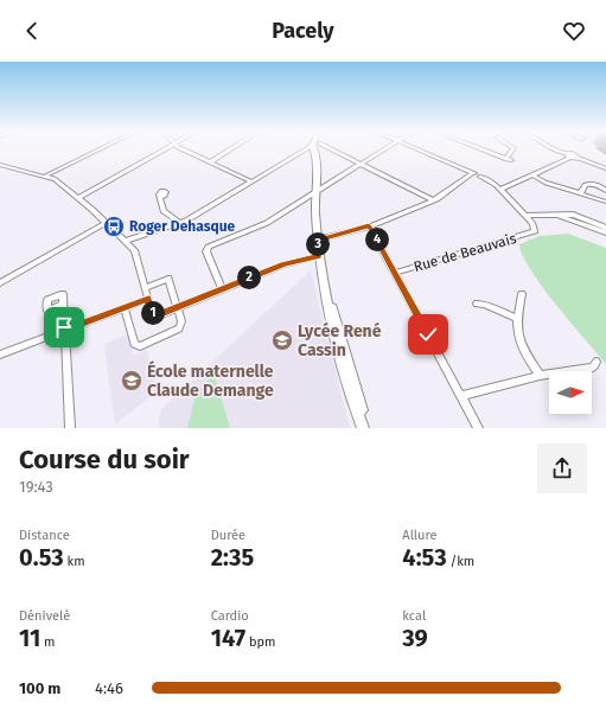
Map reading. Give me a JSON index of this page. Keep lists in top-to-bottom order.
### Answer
{
  "streets": {
    "street": ["Rue de Beauvais"]
  },
  "places": {
    "bus stop": ["Roger Dehasque"],
    "school or university": ["Lycée René Cassin", "École maternelle Claude Demange"]
  },
  "north": "right",
  "page": {
    "header": "Pacely",
    "pins": [
      "4",
      "3",
      "2",
      "1"
    ],
    "heading": ["Course du soir", "19:43"],
    "stats": [
      ["Distance", "0.53 km"],
      ["Durée", "2:35"],
      ["Allure", "4:53 /km"],
      ["Dénivelé", "11 m"],
      ["Cardio", "147 bpm"],
      ["kcal", "39"]
    ],
    "list": [
      {
        "name": "100 m",
        "note": "4:46"
      }
    ]
  }
}
